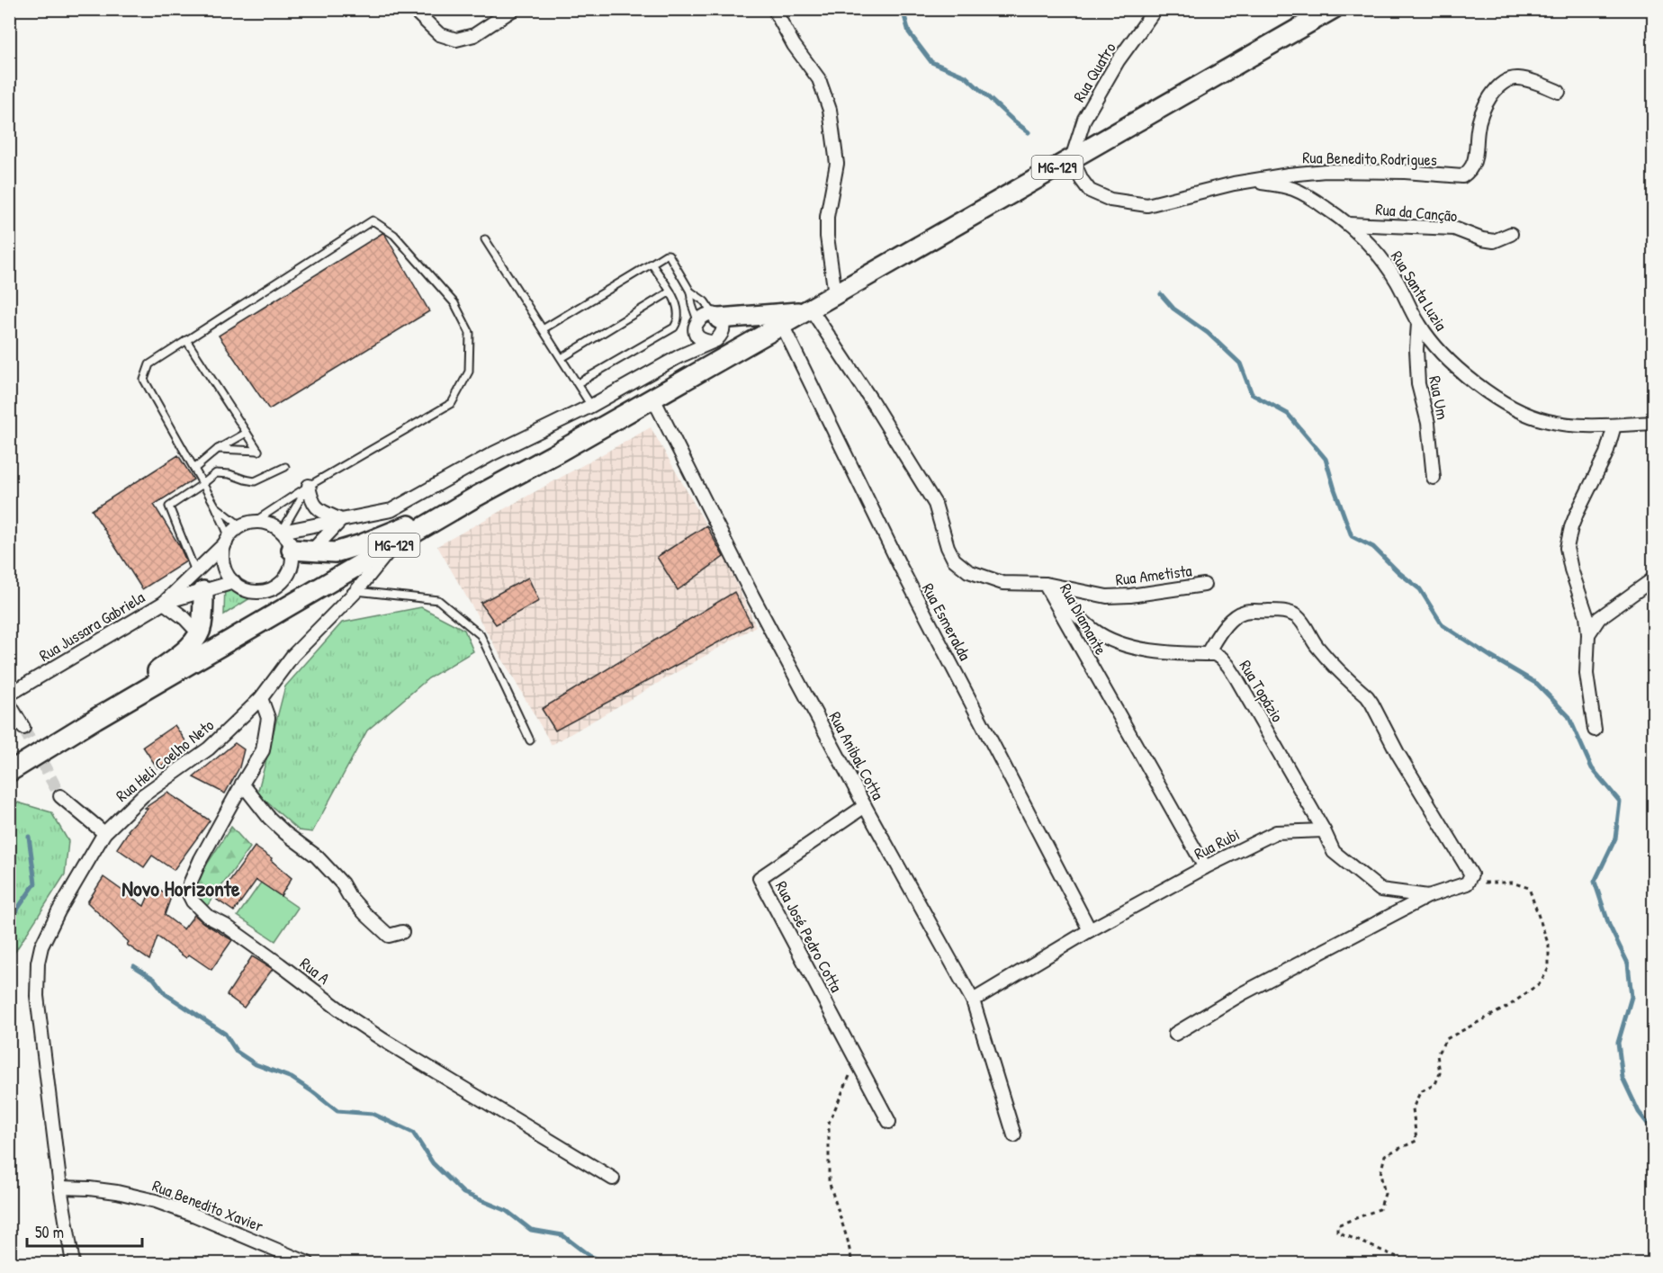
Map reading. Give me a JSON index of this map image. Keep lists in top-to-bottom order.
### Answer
{
  "streets": {
    "main road": ["MG-129"],
    "street": [
      "Rua Quatro",
      "Rua Benedito Rodrigues",
      "Rua da Canção",
      "Rua Santa Luzia",
      "Rua Um",
      "Rua Ametista",
      "Rua Diamante",
      "Rua Esmeralda",
      "Rua Jussara Gabriela",
      "Rua Topázio",
      "Rua Anibal Cotta",
      "Rua Heli Coelho Neto",
      "Rua Rubi",
      "Rua José Pedro Cotta",
      "Rua A",
      "Rua Benedito Xavier"
    ]
  },
  "crossings": [
    ["Rua Quatro", "Rua Benedito Rodrigues"],
    ["Rua Quatro", "MG-129"],
    ["Rua Benedito Rodrigues", "MG-129"],
    ["Rua Benedito Rodrigues", "Rua Santa Luzia"],
    ["MG-129", "Rua Diamante"],
    ["MG-129", "Rua Esmeralda"],
    ["MG-129", "Rua Anibal Cotta"],
    ["MG-129", "Rua Heli Coelho Neto"],
    ["Rua da Canção", "Rua Santa Luzia"],
    ["Rua Santa Luzia", "Rua Um"],
    ["Rua Ametista", "Rua Diamante"],
    ["Rua Ametista", "Rua Topázio"],
    ["Rua Diamante", "Rua Topázio"],
    ["Rua Diamante", "Rua Rubi"],
    ["Rua Esmeralda", "Rua Rubi"],
    ["Rua Topázio", "Rua Rubi"],
    ["Rua Anibal Cotta", "Rua Rubi"],
    ["Rua Anibal Cotta", "Rua José Pedro Cotta"],
    ["Rua Heli Coelho Neto", "Rua A"],
    ["Rua Heli Coelho Neto", "Rua Benedito Xavier"]
  ],
  "districts": ["Novo Horizonte"],
  "scale_bar": "50 m"
}
